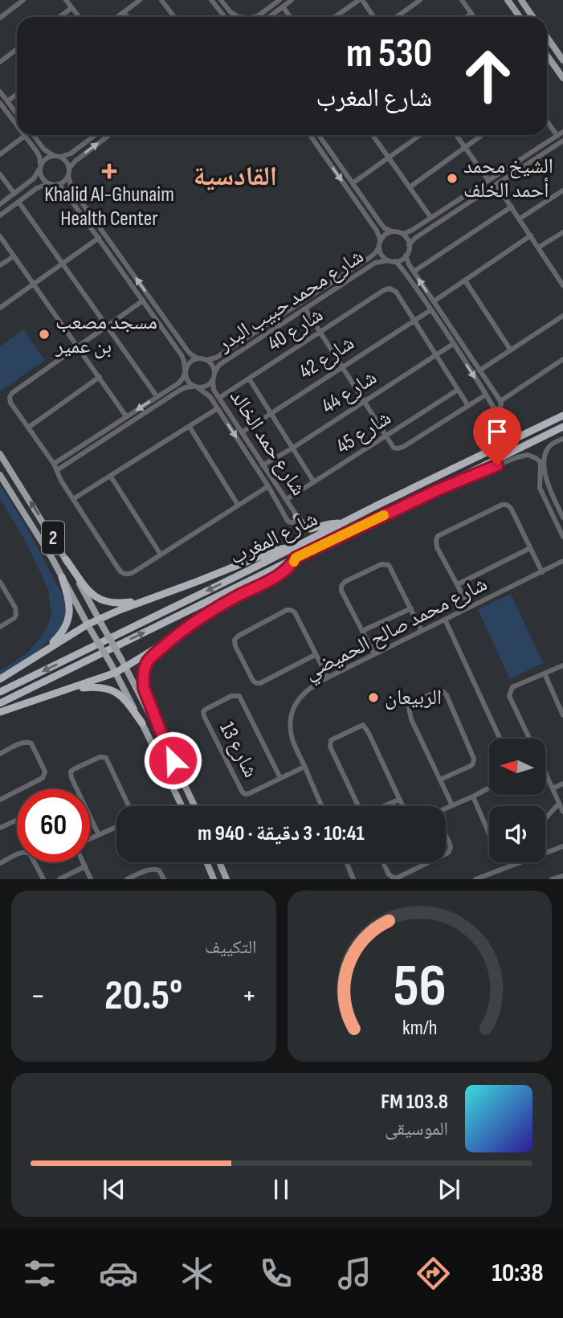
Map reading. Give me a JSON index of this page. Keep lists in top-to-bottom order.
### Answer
{
  "streets": {
    "highway": ["شارع المغرب"],
    "main road": ["2"],
    "street": [
      "شارع محمد حبيب البدر",
      "شارع 40",
      "شارع 42",
      "شارع 44",
      "شارع 45",
      "شارع حمد الخالد",
      "شارع محمد صالح الحميضي",
      "شارع 13"
    ]
  },
  "crossings": [
    ["شارع محمد حبيب البدر", "شارع حمد الخالد"],
    ["شارع 40", "شارع 42"],
    ["شارع 40", "شارع حمد الخالد"],
    ["شارع 42", "شارع حمد الخالد"],
    ["شارع 44", "شارع حمد الخالد"],
    ["شارع 45", "شارع حمد الخالد"],
    ["شارع محمد صالح الحميضي", "شارع 13"]
  ],
  "districts": ["القادسية"],
  "places": {
    "health": ["Khalid Al-Ghunaim Health Center"],
    "other": ["الشيخ محمد أحمد الخلف", "مسجد مصعب بن عمير", "الربيعان"]
  },
  "north": "left",
  "page": {
    "turn": ["530 m", "شارع المغرب"],
    "limit": "60",
    "trip": "10:41 · 3 دقيقة · 940 m",
    "tile": "التكييف",
    "heat": ["−", "20.5°", "+"],
    "song": ["103.8 FM", "الموسيقى"],
    "tabs": "10:38",
    "gauge": ["56", "km/h"]
  }
}
